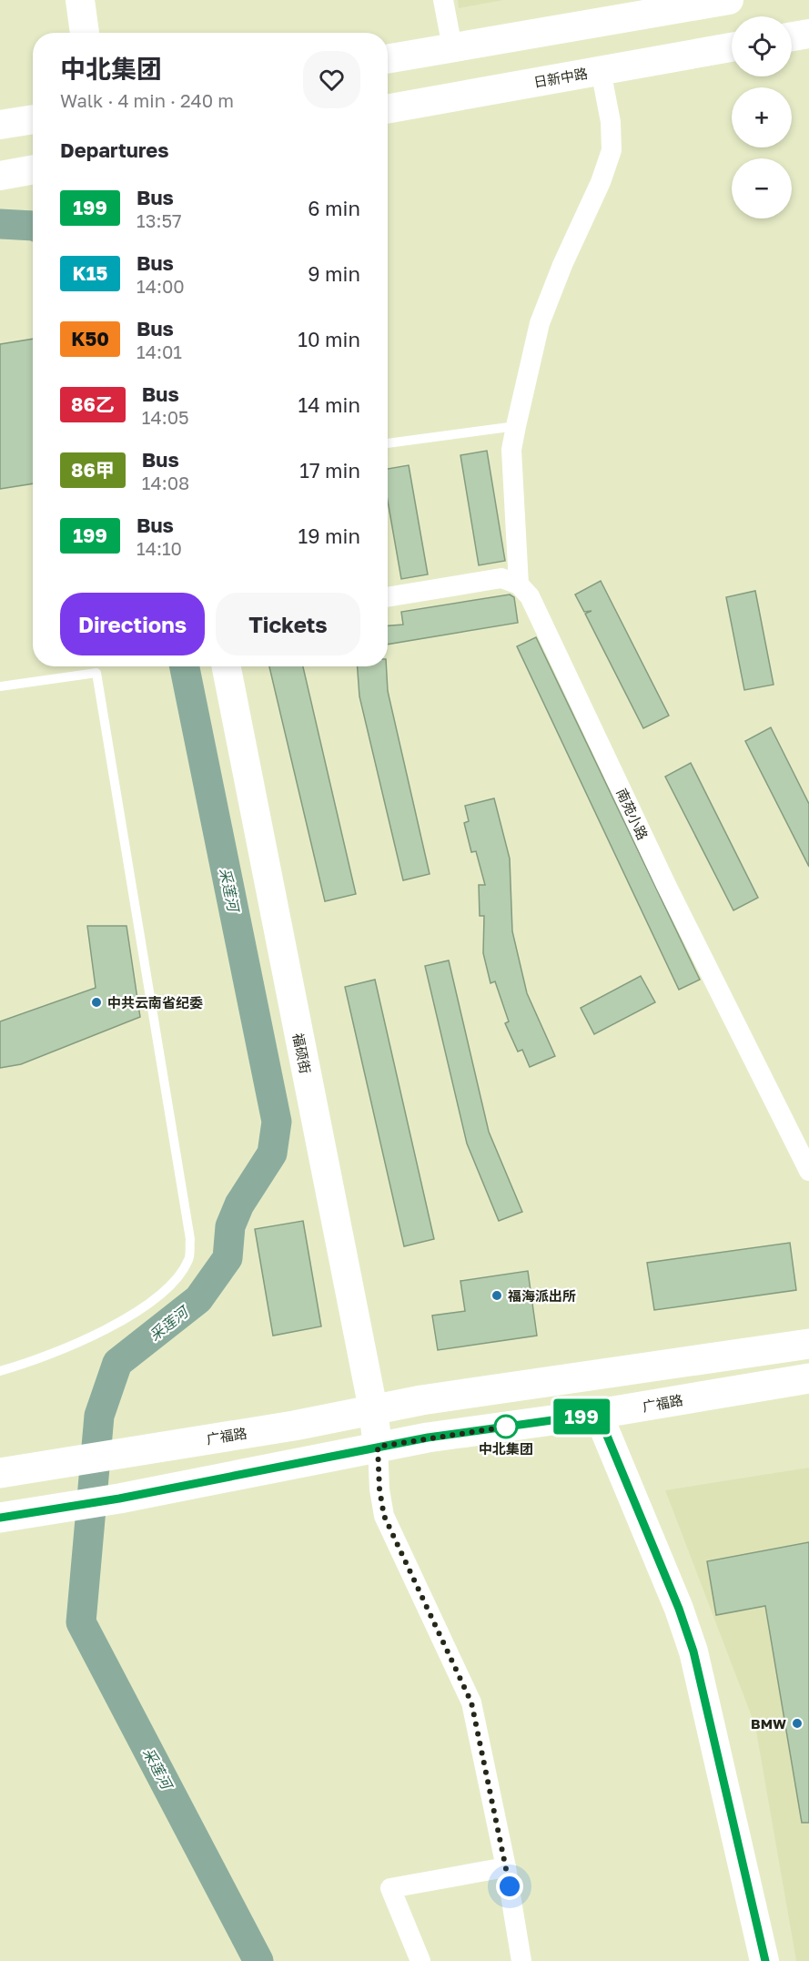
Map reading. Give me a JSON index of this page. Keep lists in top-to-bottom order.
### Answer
{
  "streets": {
    "main road": ["广福路"],
    "street": ["日新中路", "南苑小路", "福硕街"]
  },
  "crossings": [
    ["福硕街", "广福路"]
  ],
  "water": ["采莲河"],
  "places": [
    "中共云南省纪委",
    "福海派出所",
    "中北集团",
    "BMW"
  ],
  "lines": ["bus line 199"],
  "page": {
    "on_map": "199",
    "map_buttons": ["+", "−"],
    "heading": [
      ["中北集团", "Walk · 4 min · 240 m"],
      "Departures"
    ],
    "list": [
      {
        "mark": "199",
        "name": "Bus",
        "note": "13:57",
        "value": "6 min"
      },
      {
        "mark": "K15",
        "name": "Bus",
        "note": "14:00",
        "value": "9 min"
      },
      {
        "mark": "K50",
        "name": "Bus",
        "note": "14:01",
        "value": "10 min"
      },
      {
        "mark": "86乙",
        "name": "Bus",
        "note": "14:05",
        "value": "14 min"
      },
      {
        "mark": "86甲",
        "name": "Bus",
        "note": "14:08",
        "value": "17 min"
      },
      {
        "mark": "199",
        "name": "Bus",
        "note": "14:10",
        "value": "19 min"
      }
    ],
    "buttons": ["Directions", "Tickets"]
  }
}
